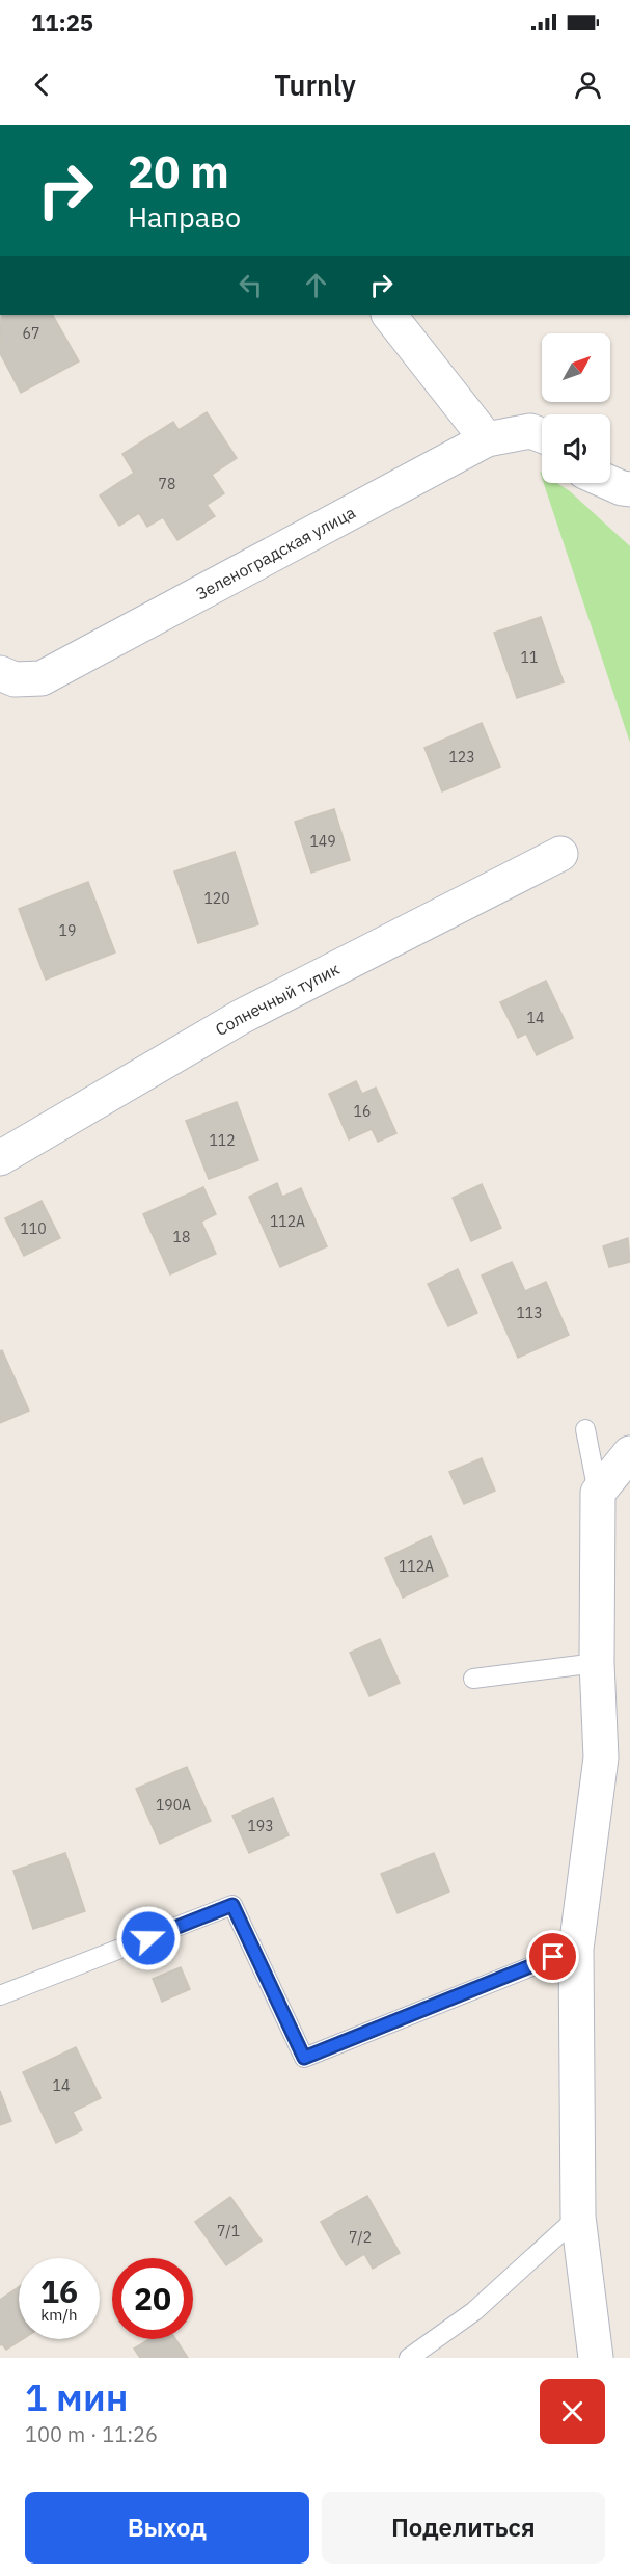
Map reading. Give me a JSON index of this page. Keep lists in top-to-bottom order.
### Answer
{
  "streets": {
    "street": ["Зеленоградская улица", "Солнечный тупик"]
  },
  "house_numbers": [
    "67",
    "78",
    "11",
    "123",
    "149",
    "120",
    "19",
    "14",
    "16",
    "112",
    "112А",
    "110",
    "18",
    "113",
    "112А",
    "190А",
    "193",
    "14",
    "7/1",
    "7/2"
  ],
  "north": "top right",
  "page": {
    "status": "11:25",
    "header": "Turnly",
    "turn": ["20 m", "Направо"],
    "speed": "16 km/h",
    "limit": "20",
    "heading": ["1 мин", "100 m · 11:26"],
    "buttons": ["Выход", "Поделиться"]
  }
}
